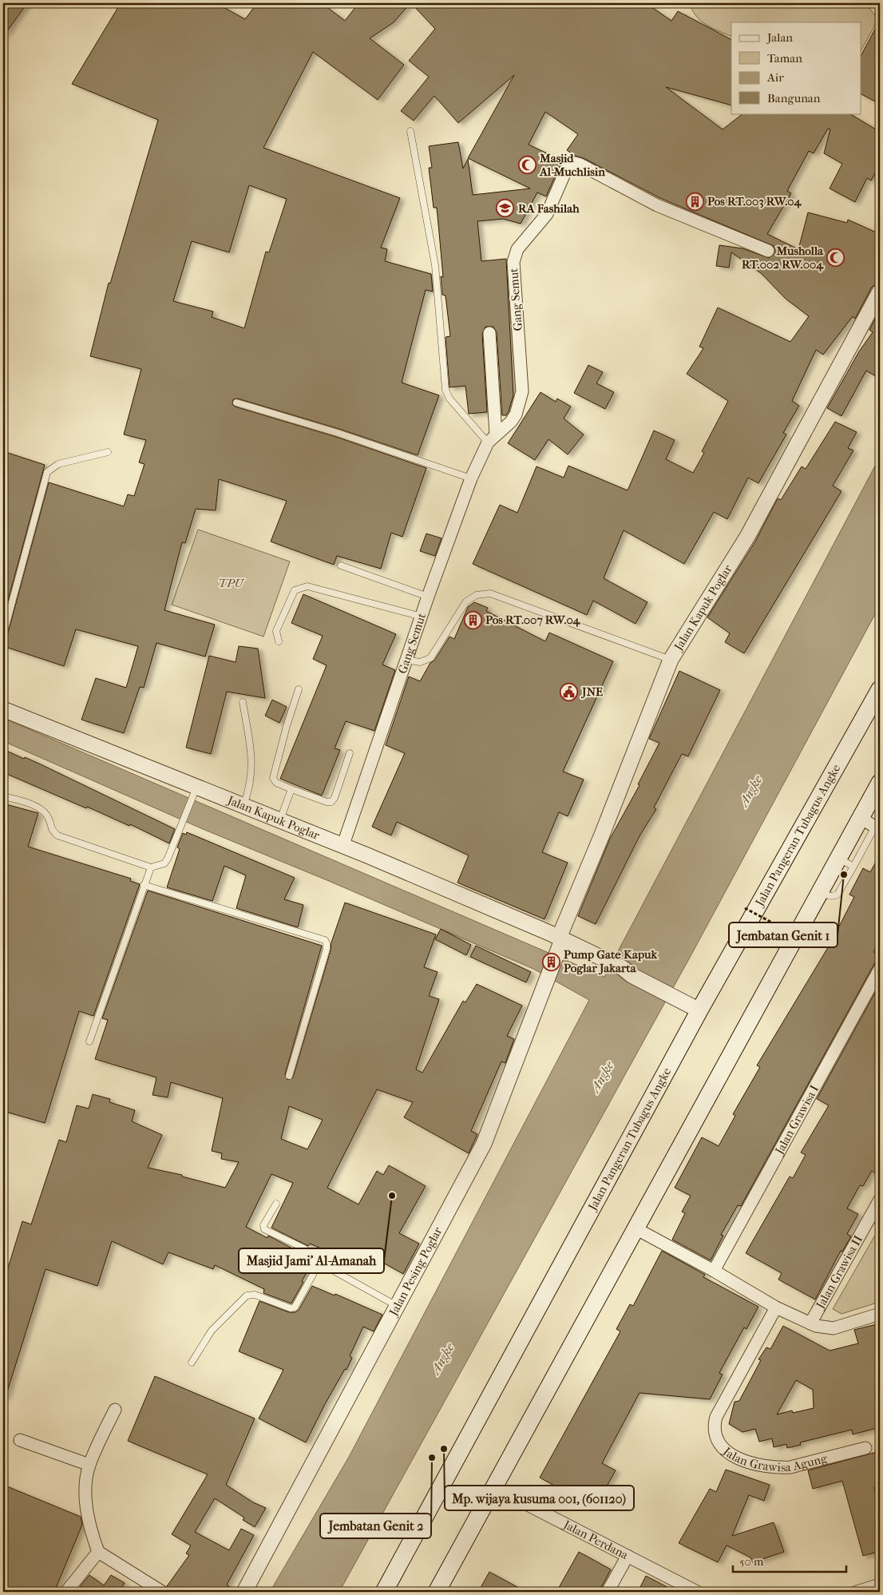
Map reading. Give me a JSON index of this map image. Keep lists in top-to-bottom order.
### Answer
{
  "streets": {
    "main road": ["Jalan Pangeran Tubagus Angke"],
    "street": [
      "Gang Semut",
      "Jalan Kapuk Poglar",
      "Jalan Grawisa I",
      "Jalan Pesing Poglar",
      "Jalan Grawisa II",
      "Jalan Grawisa Agung",
      "Jalan Perdana"
    ]
  },
  "crossings": [
    ["Gang Semut", "Jalan Kapuk Poglar"],
    ["Jalan Kapuk Poglar", "Jalan Pesing Poglar"]
  ],
  "water": ["Angke"],
  "parks": ["TPU"],
  "places": {
    "mosque": ["Masjid Al-Muchlisin", "Musholla RT.002 RW.004"],
    "building": ["Pos RT.003 RW.04", "Pos RT.007 RW.04", "Pump Gate Kapuk Poglar Jakarta"],
    "school or university": ["RA Fashilah"],
    "public building": ["JNE"],
    "other": [
      "Jembatan Genit 1",
      "Masjid Jami' Al-Amanah",
      "Mp. wijaya kusuma 001, (601120)",
      "Jembatan Genit 2"
    ]
  },
  "legend": [
    "Jalan",
    "Taman",
    "Air",
    "Bangunan"
  ],
  "scale_bar": "50 m"
}
